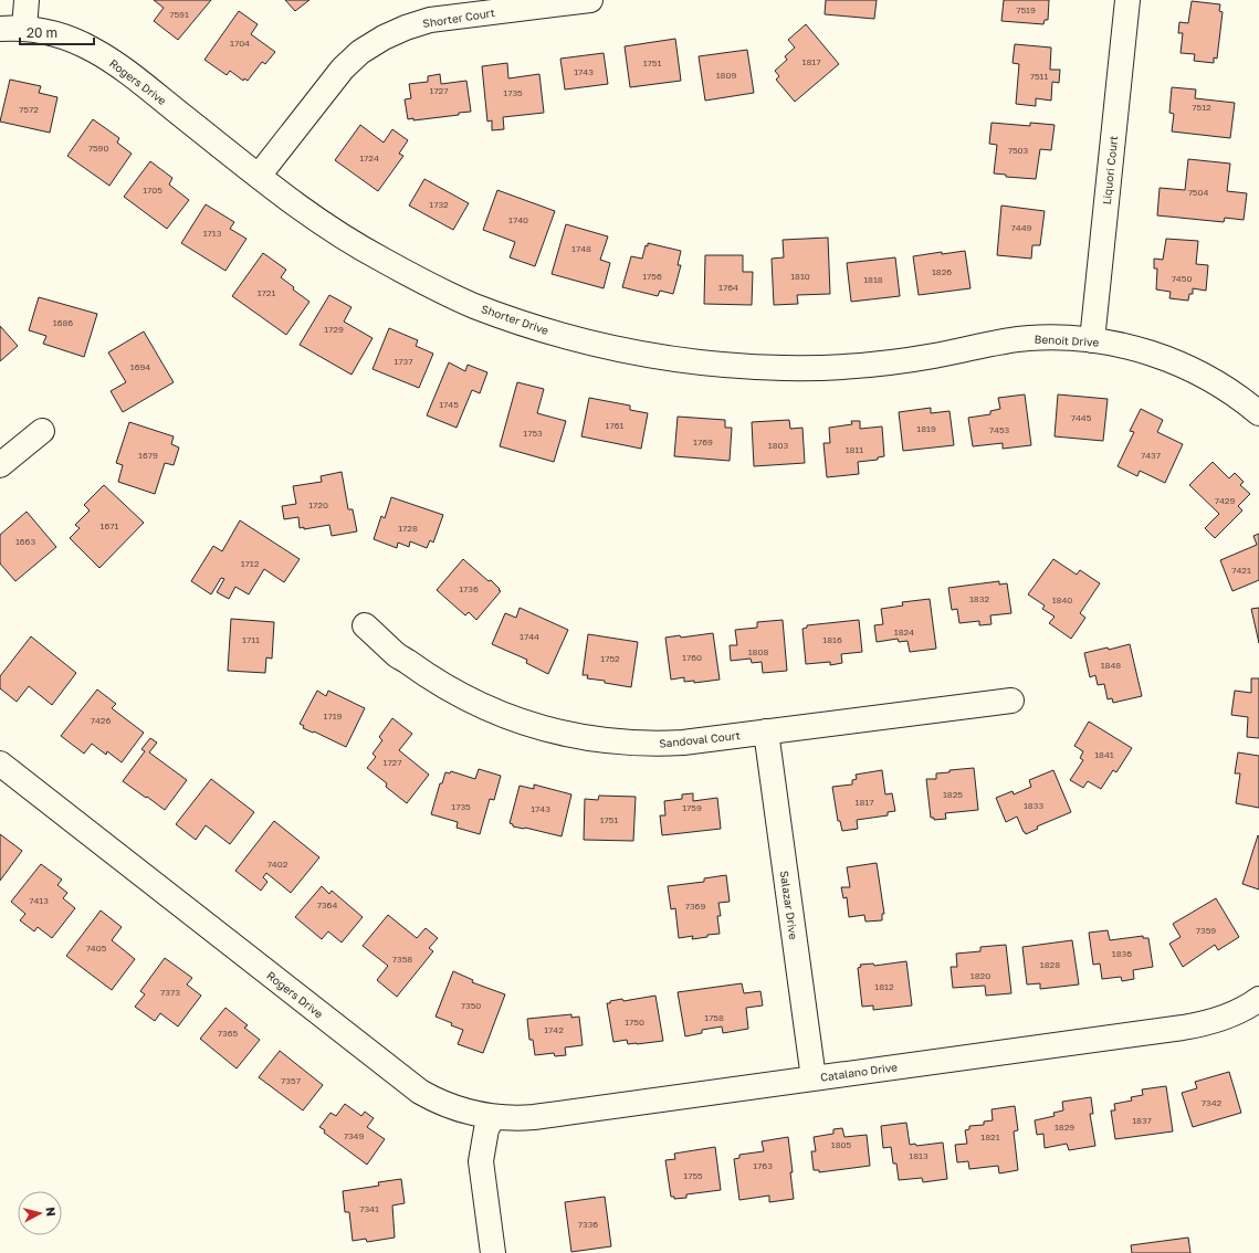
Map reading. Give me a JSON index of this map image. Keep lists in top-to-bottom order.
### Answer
{
  "streets": {
    "street": [
      "Shorter Court",
      "Rogers Drive",
      "Liquori Court",
      "Shorter Drive",
      "Benoit Drive",
      "Sandoval Court",
      "Salazar Drive",
      "Catalano Drive"
    ]
  },
  "crossings": [
    ["Shorter Court", "Shorter Drive"],
    ["Rogers Drive", "Shorter Drive"],
    ["Rogers Drive", "Catalano Drive"],
    ["Liquori Court", "Benoit Drive"],
    ["Shorter Drive", "Benoit Drive"],
    ["Sandoval Court", "Salazar Drive"],
    ["Salazar Drive", "Catalano Drive"]
  ],
  "house_numbers": [
    "7519",
    "7591",
    "1704",
    "1817",
    "1751",
    "1743",
    "1809",
    "7511",
    "1727",
    "1735",
    "7512",
    "7572",
    "7590",
    "7503",
    "1724",
    "1705",
    "7504",
    "1732",
    "1740",
    "7449",
    "1713",
    "1748",
    "1826",
    "1756",
    "1810",
    "7450",
    "1818",
    "1764",
    "1721",
    "1686",
    "1729",
    "1737",
    "1694",
    "1745",
    "7445",
    "1761",
    "1819",
    "7453",
    "1753",
    "1769",
    "1803",
    "1811",
    "1679",
    "7437",
    "7429",
    "1720",
    "1671",
    "1728",
    "1663",
    "1712",
    "7421",
    "1736",
    "1832",
    "1840",
    "1824",
    "1744",
    "1711",
    "1816",
    "1808",
    "1760",
    "1752",
    "1848",
    "1719",
    "7426",
    "1841",
    "1727",
    "1825",
    "1817",
    "1833",
    "1735",
    "1759",
    "1743",
    "1751",
    "7402",
    "7413",
    "7364",
    "7369",
    "7359",
    "7405",
    "1836",
    "7358",
    "1828",
    "1820",
    "1812",
    "7373",
    "7350",
    "1758",
    "1750",
    "1742",
    "7365",
    "7357",
    "7342",
    "1837",
    "1829",
    "7349",
    "1821",
    "1805",
    "1813",
    "1763",
    "1755",
    "7341",
    "7336"
  ],
  "scale_bar": "20 m",
  "north": "right"
}
